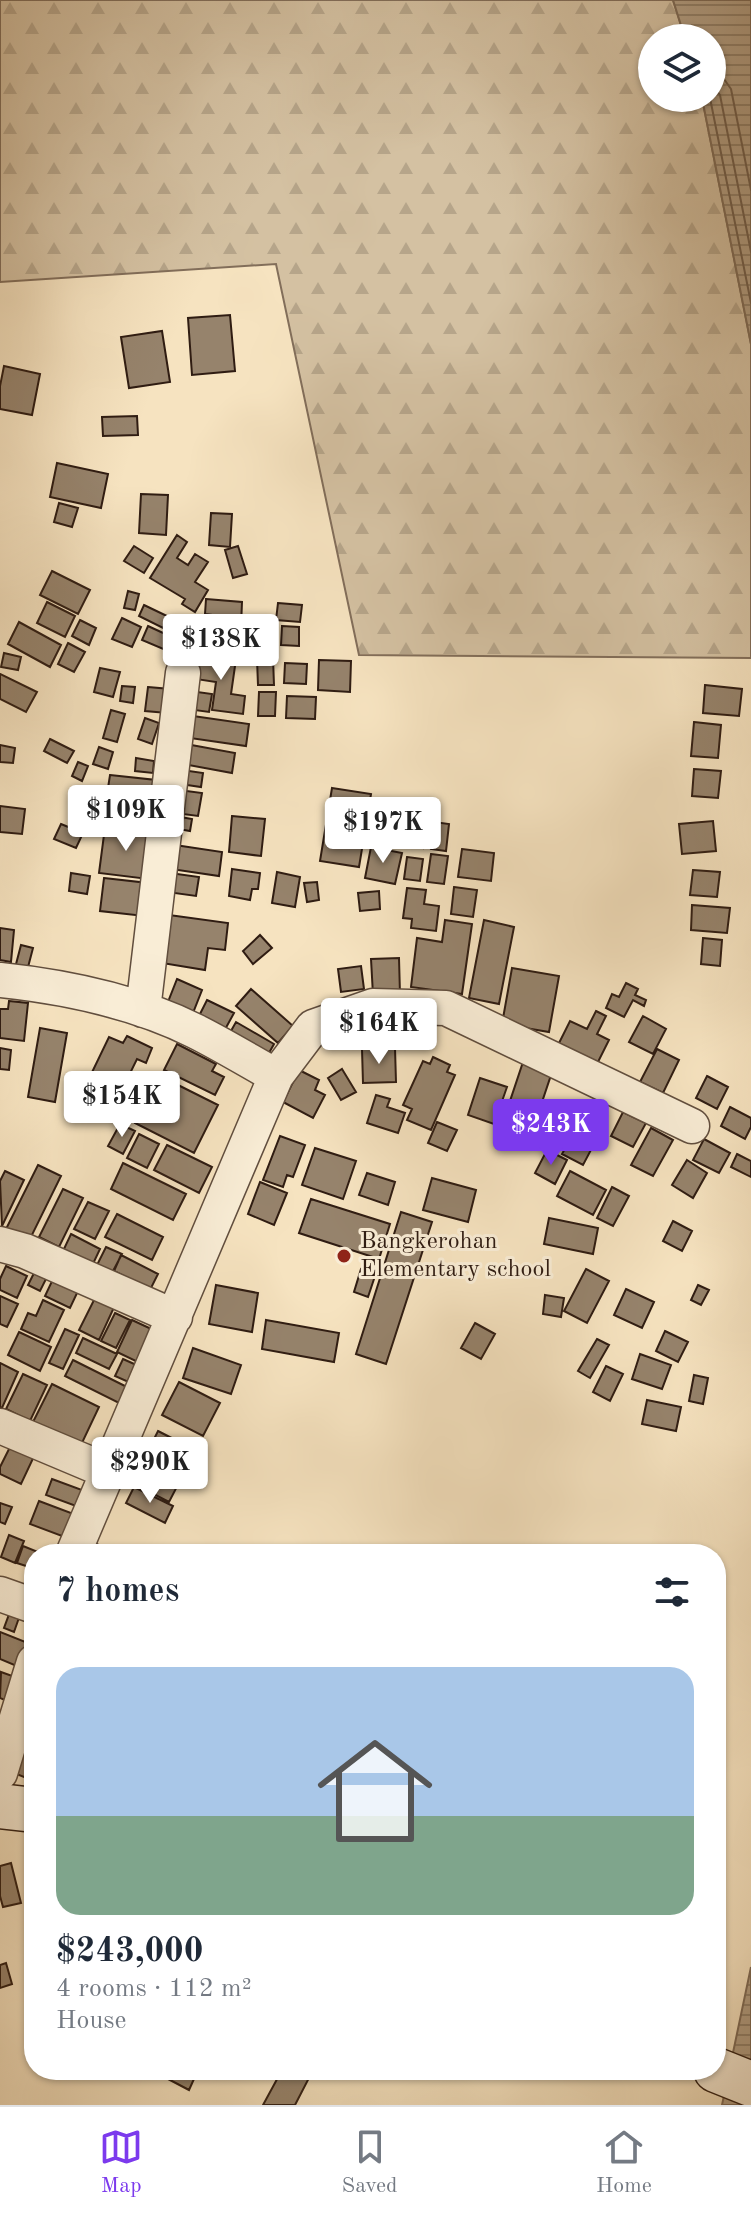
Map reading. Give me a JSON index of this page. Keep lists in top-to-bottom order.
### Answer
{
  "places": ["Bangkerohan Elementary school"],
  "page": {
    "price": [
      "$138K",
      "$109K",
      "$197K",
      "$164K",
      "$154K",
      "$243K",
      "$290K"
    ],
    "heading": "7 homes",
    "list": [
      {
        "name": "$243,000",
        "note": "4 rooms · 112 m² · House"
      }
    ],
    "tabs": ["Map", "Saved", "Home"]
  }
}
